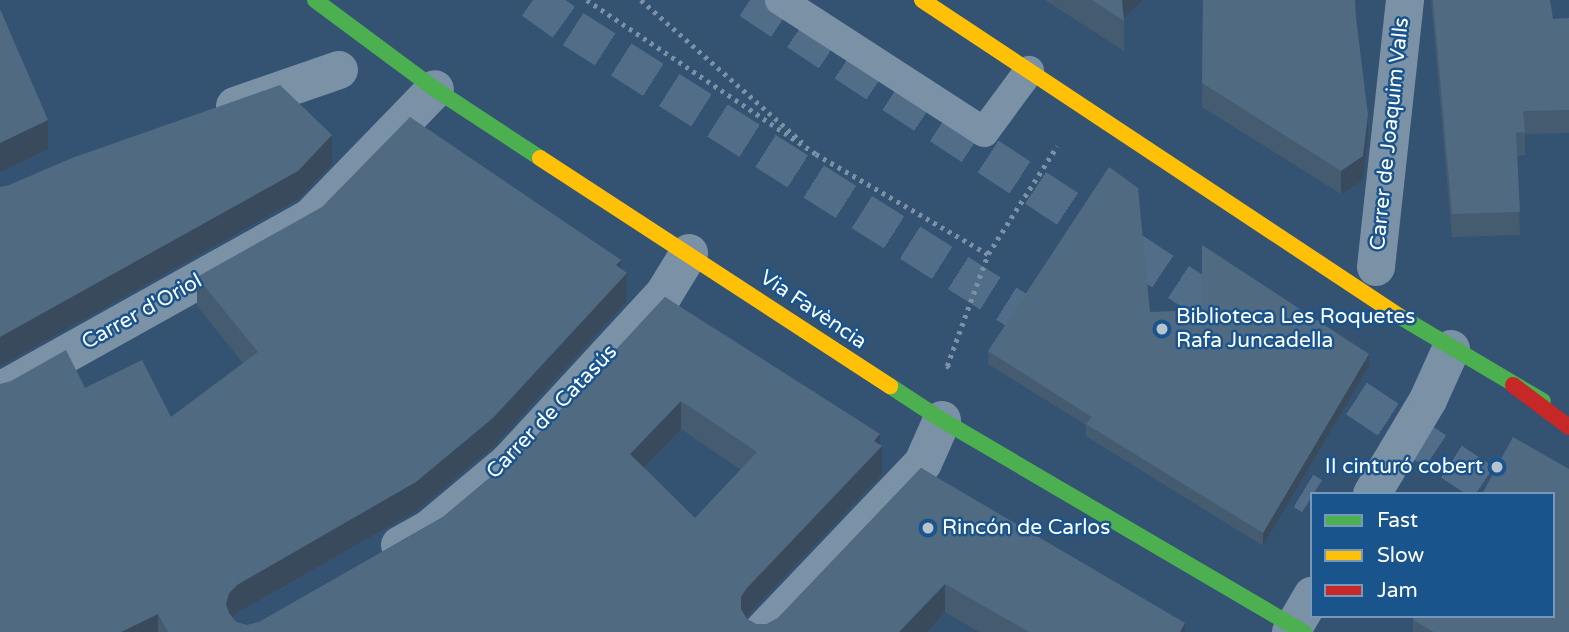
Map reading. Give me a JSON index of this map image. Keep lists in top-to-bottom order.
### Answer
{
  "streets": {
    "main road": ["Via Favència"],
    "street": ["Carrer de Joaquim Valls", "Carrer d'Oriol", "Carrer de Catasús"]
  },
  "crossings": [
    ["Via Favència", "Carrer d'Oriol"],
    ["Via Favència", "Carrer de Catasús"]
  ],
  "places": ["Biblioteca Les Roquetes Rafa Juncadella", "II cinturó cobert", "Rincón de Carlos"],
  "legend": ["Fast", "Slow", "Jam"]
}
